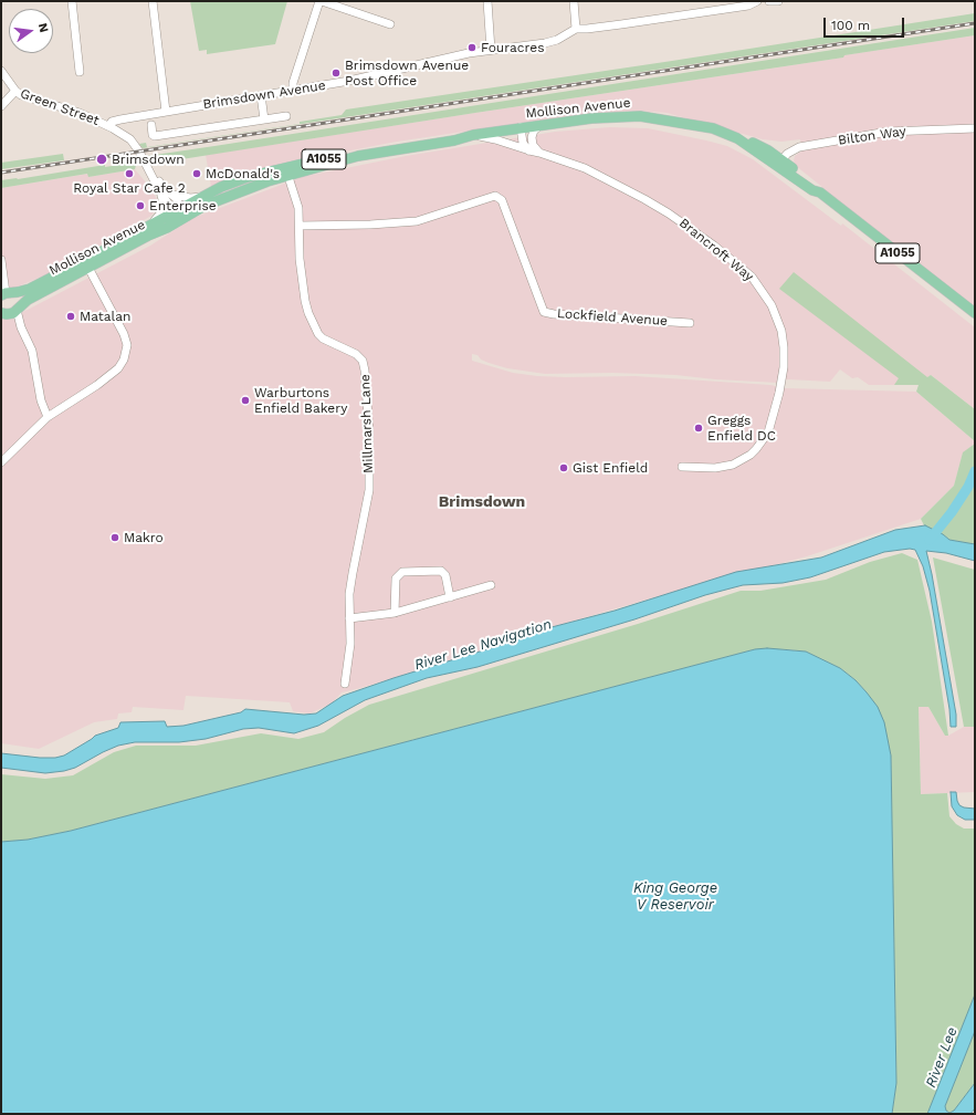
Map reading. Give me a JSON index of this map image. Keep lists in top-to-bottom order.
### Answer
{
  "streets": {
    "main road": ["Mollison Avenue", "A1055"],
    "street": [
      "Brimsdown Avenue",
      "Green Street",
      "Bilton Way",
      "Brancroft Way",
      "Lockfield Avenue",
      "Millmarsh Lane"
    ]
  },
  "crossings": [
    ["Brimsdown Avenue", "Green Street"],
    ["Green Street", "Mollison Avenue"],
    ["Mollison Avenue", "Bilton Way"],
    ["Mollison Avenue", "Brancroft Way"],
    ["Mollison Avenue", "Millmarsh Lane"],
    ["Lockfield Avenue", "Millmarsh Lane"]
  ],
  "districts": ["Brimsdown"],
  "water": ["River Lee Navigation", "King George V Reservoir", "River Lee"],
  "places": [
    "Fouracres",
    "Brimsdown Avenue Post Office",
    "Brimsdown",
    "Royal Star Cafe 2",
    "McDonald's",
    "Enterprise",
    "Matalan",
    "Warburtons Enfield Bakery",
    "Greggs Enfield DC",
    "Gist Enfield",
    "Makro"
  ],
  "scale_bar": "100 m",
  "north": "right"
}
